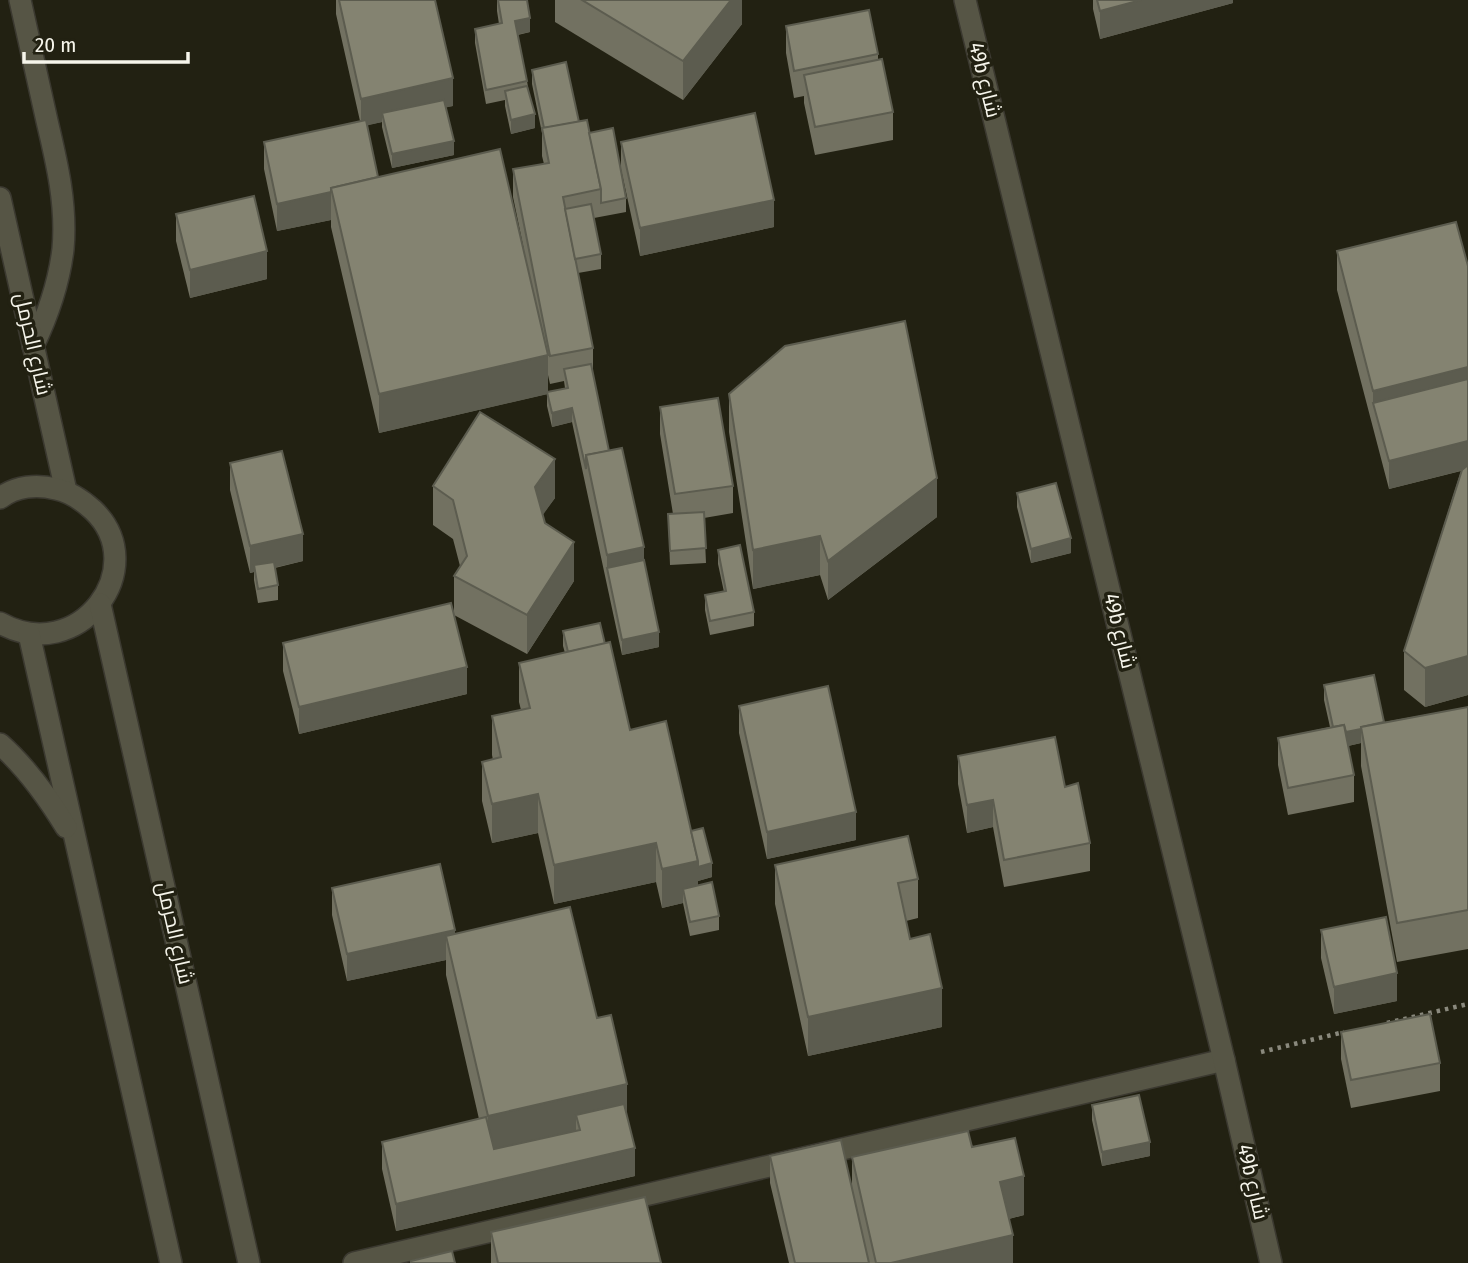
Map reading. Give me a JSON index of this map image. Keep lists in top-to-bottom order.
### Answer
{
  "streets": {
    "street": ["49b شارع", "شارع الحرمل"]
  },
  "scale_bar": "20 m"
}
